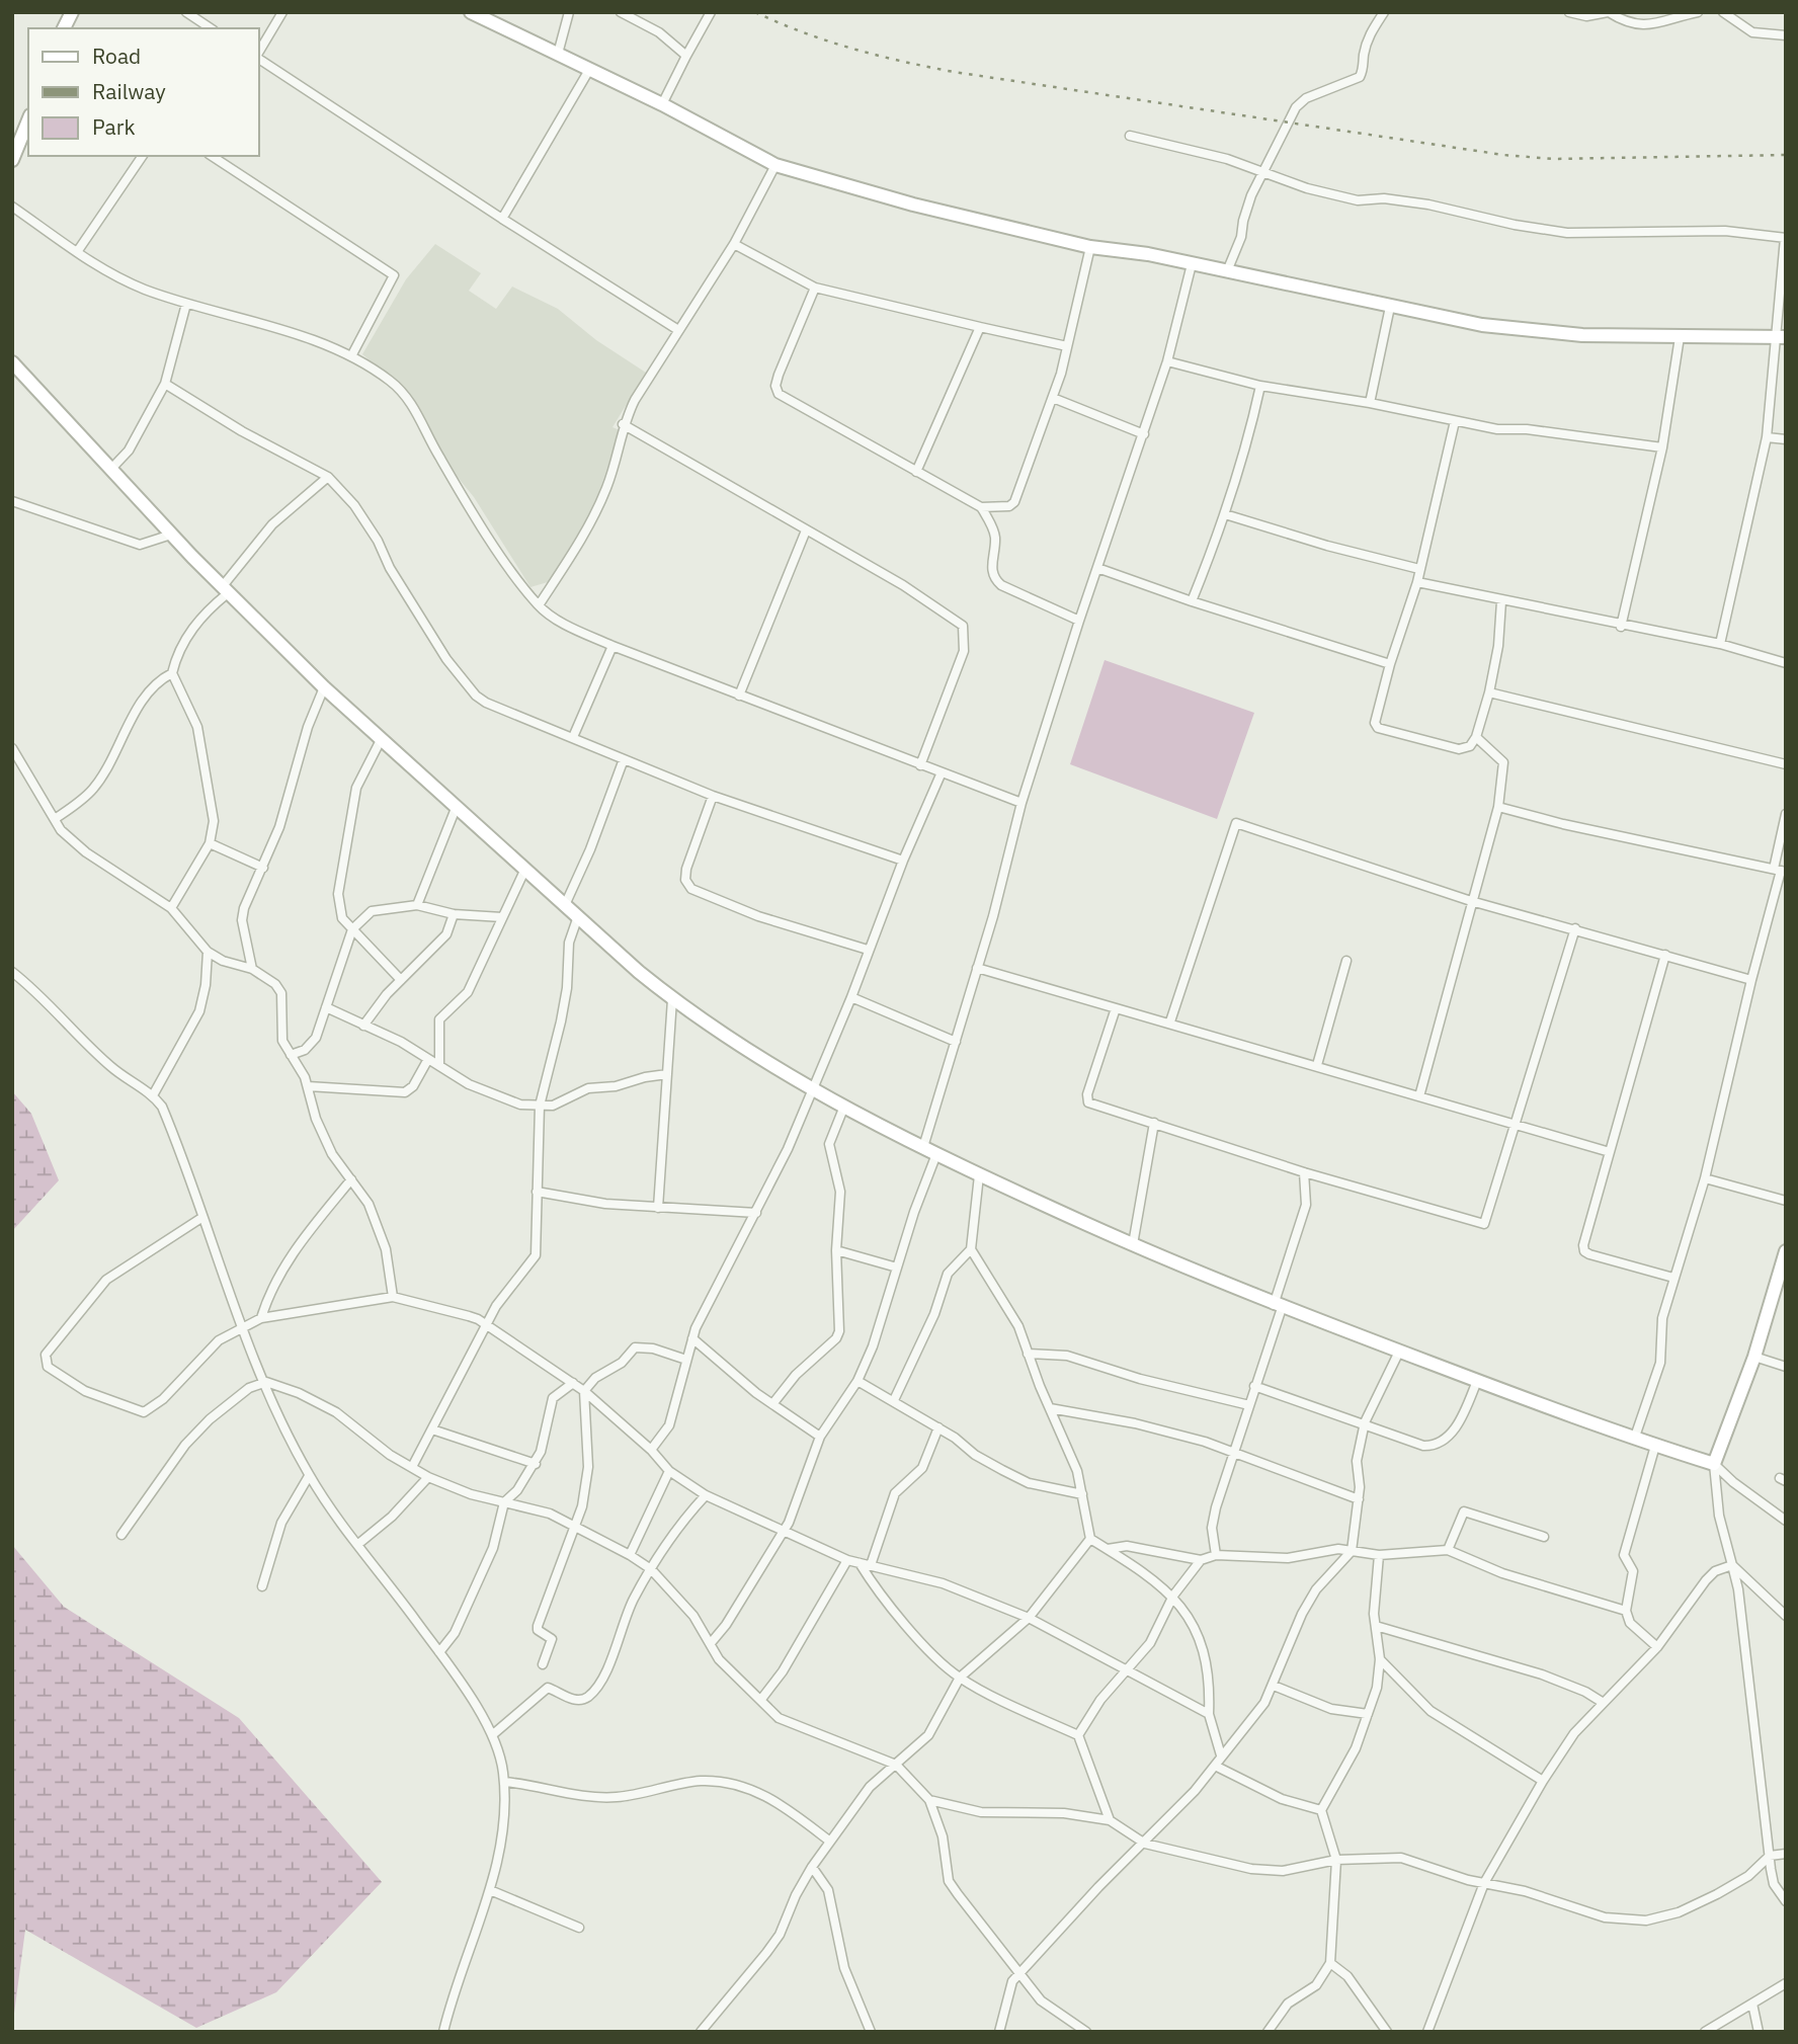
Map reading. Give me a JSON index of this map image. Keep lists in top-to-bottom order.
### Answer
{
  "legend": ["Road", "Railway", "Park"]
}
